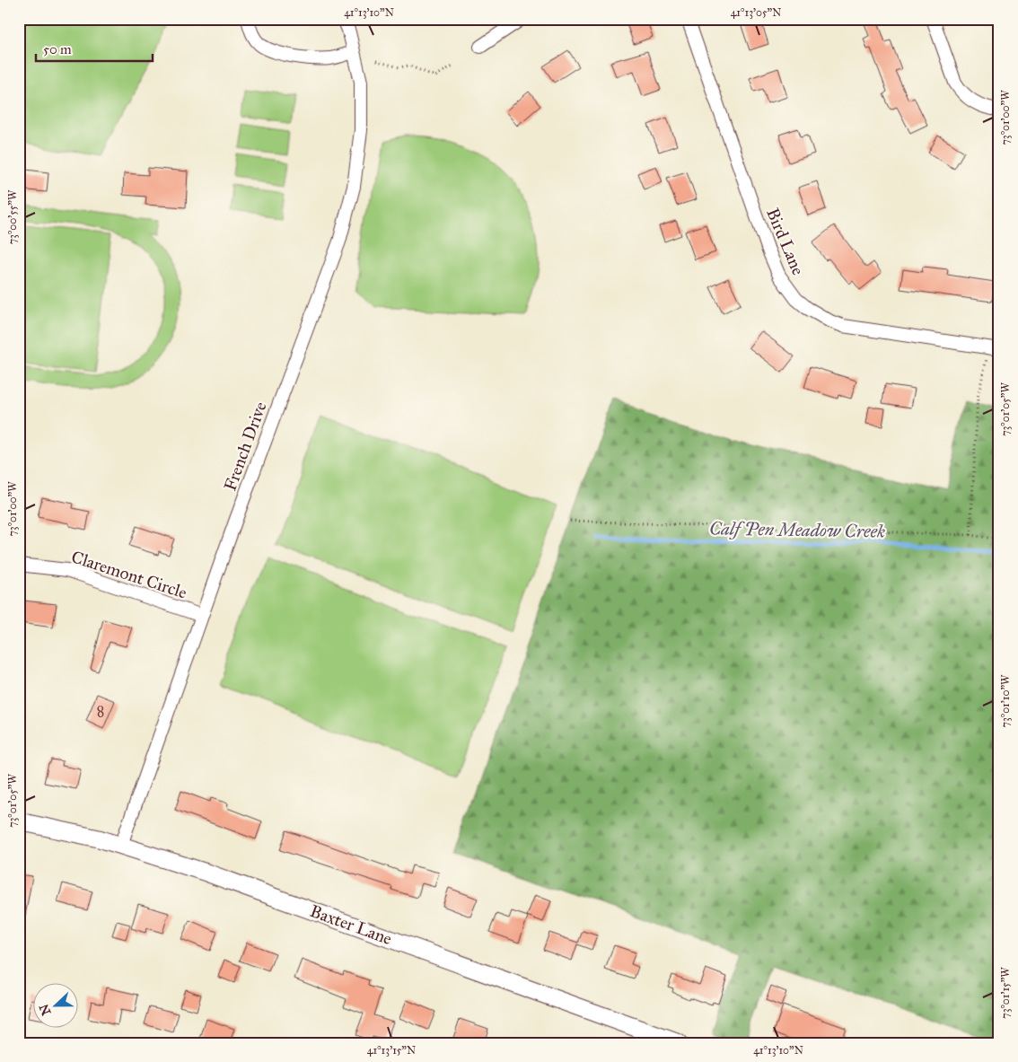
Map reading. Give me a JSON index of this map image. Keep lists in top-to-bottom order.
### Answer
{
  "streets": {
    "street": [
      "Bird Lane",
      "French Drive",
      "Claremont Circle",
      "Baxter Lane"
    ]
  },
  "crossings": [
    ["French Drive", "Claremont Circle"],
    ["French Drive", "Baxter Lane"]
  ],
  "water": ["Calf Pen Meadow Creek"],
  "house_numbers": ["8"],
  "scale_bar": "50 m",
  "north": "left",
  "coordinates": [
    "41°13'10\"N",
    "41°13'05\"N",
    "73°01'00\"W",
    "73°00'55\"W",
    "73°01'05\"W",
    "73°01'10\"W",
    "73°01'15\"W",
    "41°13'15\"N"
  ]
}
